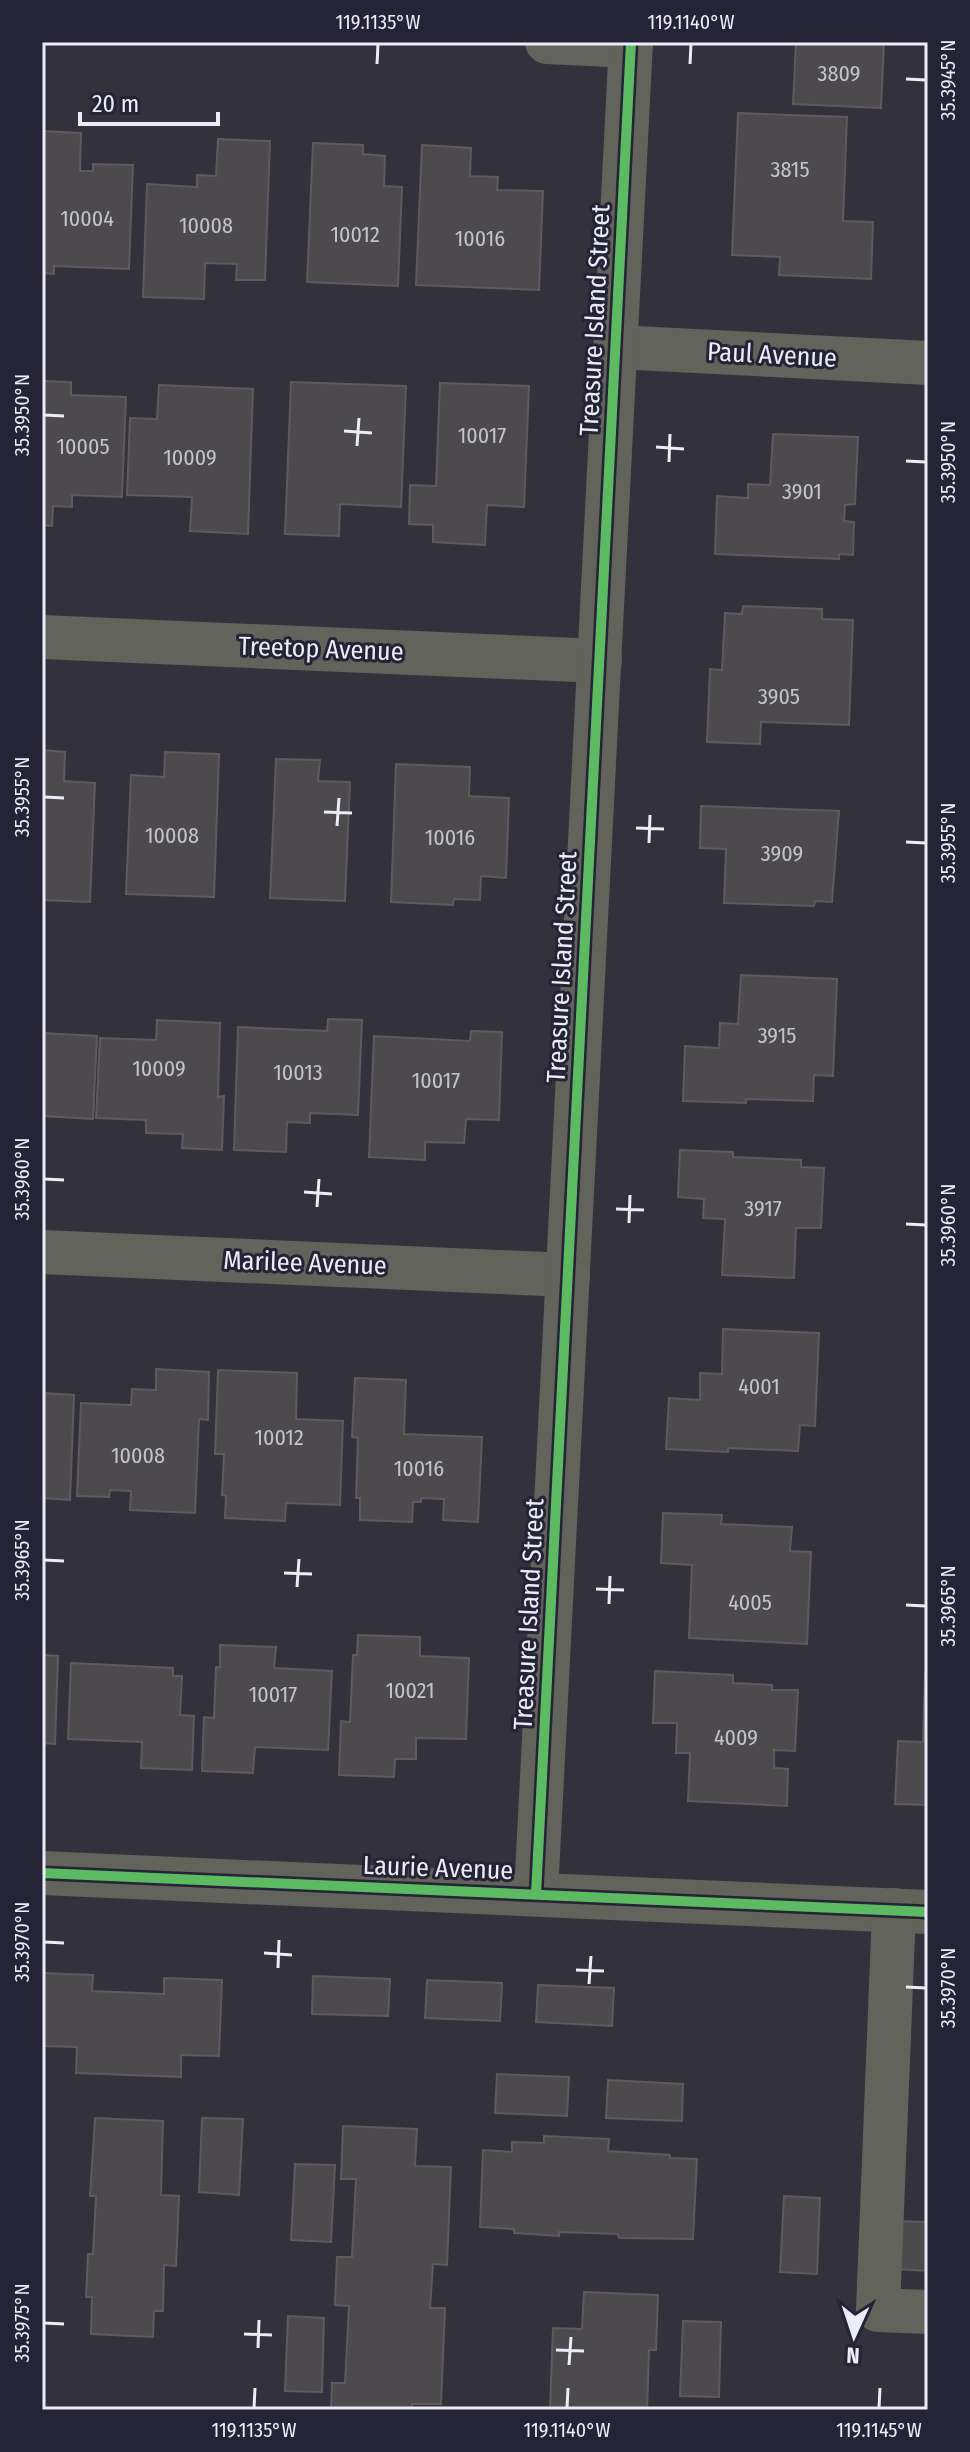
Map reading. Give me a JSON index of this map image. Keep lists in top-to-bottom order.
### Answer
{
  "streets": {
    "street": [
      "Treasure Island Street",
      "Paul Avenue",
      "Treetop Avenue",
      "Marilee Avenue",
      "Laurie Avenue"
    ]
  },
  "crossings": [
    ["Treasure Island Street", "Paul Avenue"],
    ["Treasure Island Street", "Treetop Avenue"],
    ["Treasure Island Street", "Marilee Avenue"],
    ["Treasure Island Street", "Laurie Avenue"]
  ],
  "house_numbers": [
    "3809",
    "3815",
    "10004",
    "10008",
    "10012",
    "10016",
    "10017",
    "10005",
    "10009",
    "3901",
    "3905",
    "10008",
    "10016",
    "3909",
    "3915",
    "10009",
    "10013",
    "10017",
    "3917",
    "4001",
    "10012",
    "10008",
    "10016",
    "4005",
    "10021",
    "10017",
    "4009"
  ],
  "scale_bar": "20 m",
  "north": "bottom",
  "coordinates": [
    "119.1135°W",
    "119.1140°W",
    "35.3945°N",
    "35.3950°N",
    "35.3955°N",
    "35.3960°N",
    "35.3965°N",
    "35.3970°N",
    "35.3975°N",
    "119.1145°W"
  ]
}
